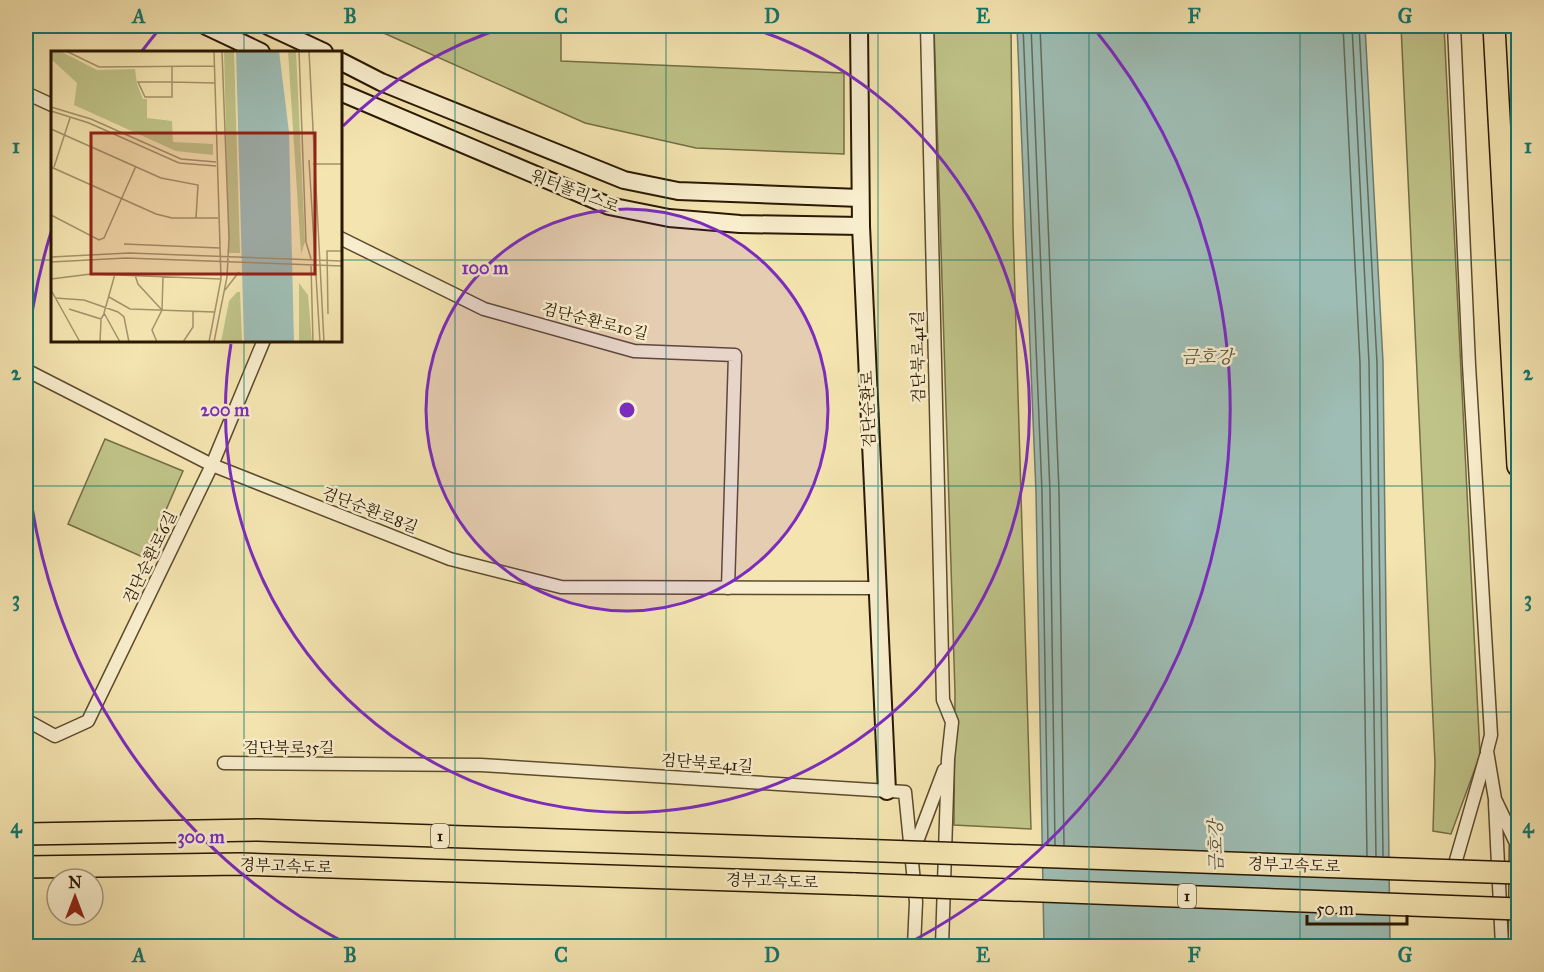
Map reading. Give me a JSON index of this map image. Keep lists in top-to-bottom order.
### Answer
{
  "streets": {
    "highway": ["1", "경부고속도로"],
    "main road": ["워터폴리스로", "검단순환로"],
    "street": [
      "검단순환로10길",
      "검단북로41길",
      "검단순환로8길",
      "검단순환로6길",
      "검단북로35길"
    ]
  },
  "crossings": [
    ["워터폴리스로", "검단순환로"],
    ["검단순환로10길", "검단순환로8길"],
    ["검단북로41길", "검단순환로"],
    ["검단북로41길", "검단북로35길"],
    ["검단순환로", "검단순환로8길"],
    ["검단순환로8길", "검단순환로6길"]
  ],
  "water": ["금호강"],
  "scale_bar": "50 m",
  "north": "top",
  "grid": {
    "columns": [
      "A",
      "B",
      "C",
      "D",
      "E",
      "F",
      "G"
    ],
    "rows": [
      "1",
      "2",
      "3",
      "4"
    ]
  },
  "rings": ["100 m", "200 m", "300 m"]
}
